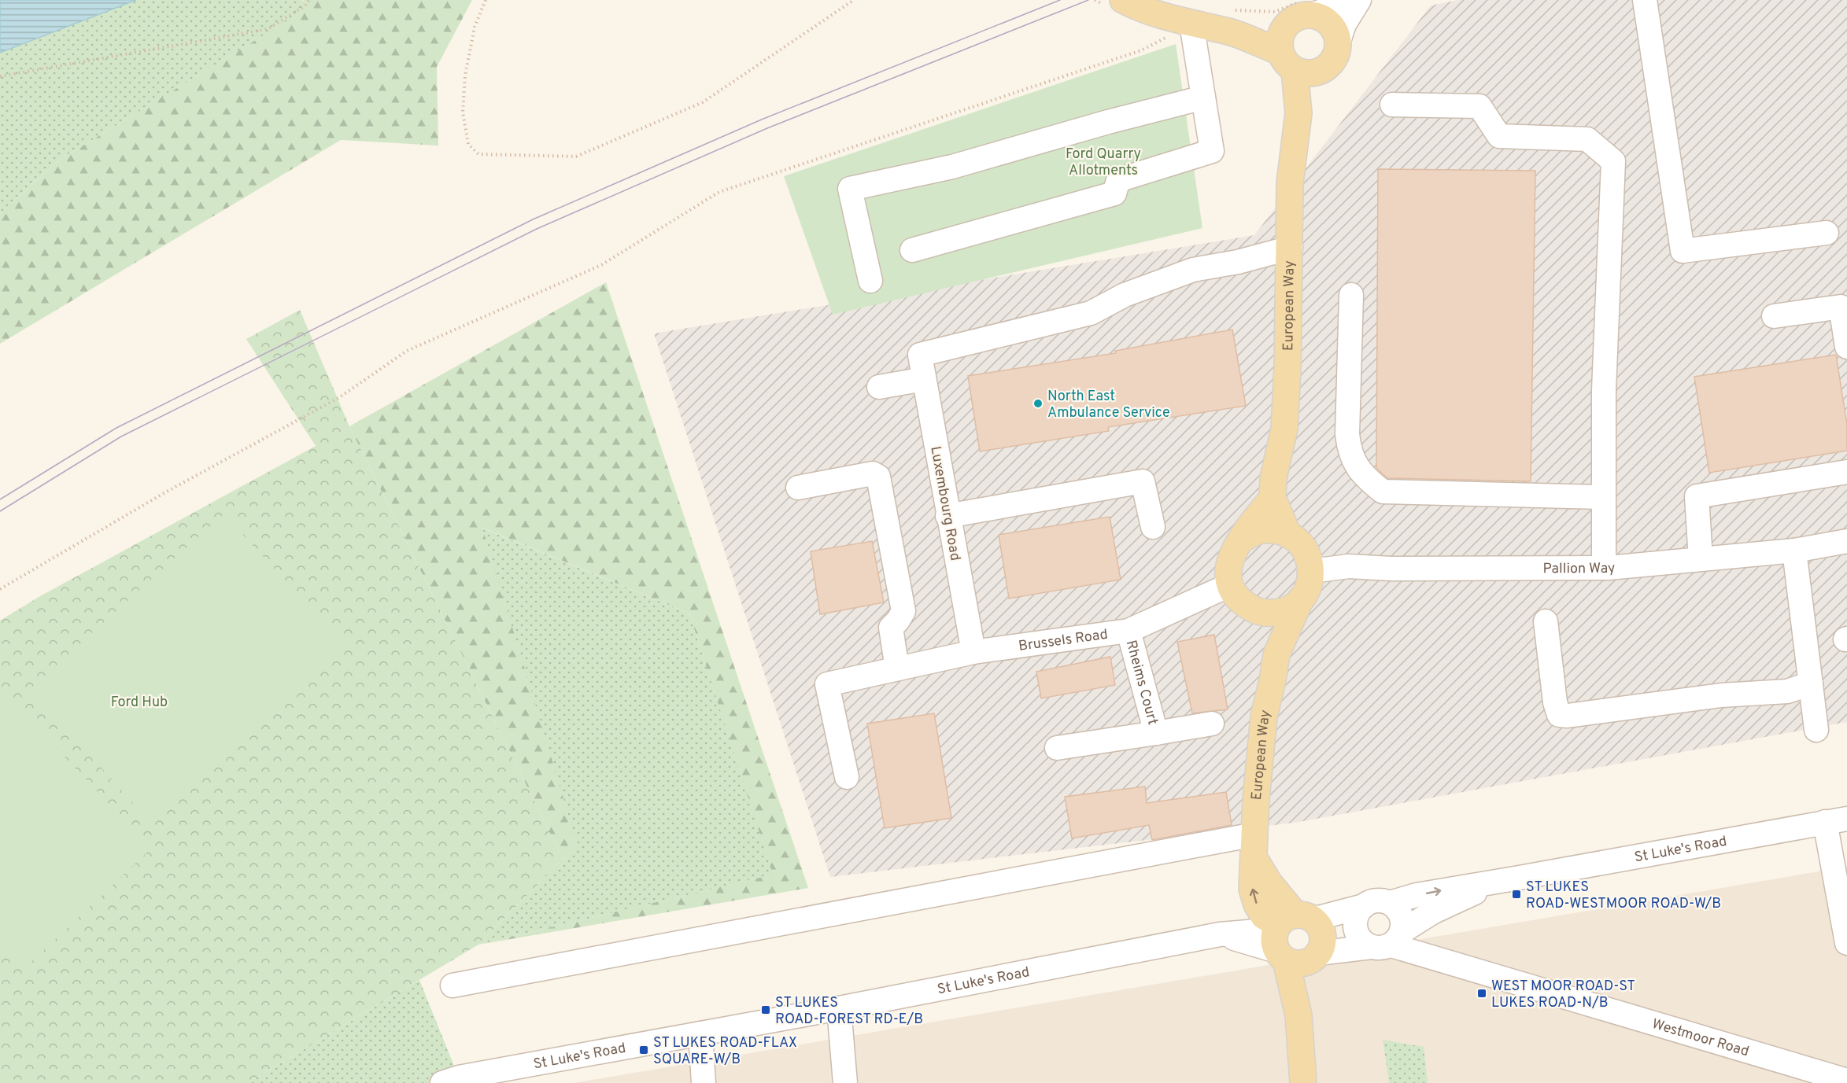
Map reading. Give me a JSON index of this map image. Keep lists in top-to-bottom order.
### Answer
{
  "streets": {
    "main road": ["European Way"],
    "street": [
      "Luxembourg Road",
      "Pallion Way",
      "Brussels Road",
      "Rheims Court",
      "St Luke's Road",
      "Westmoor Road"
    ]
  },
  "crossings": [
    ["European Way", "Luxembourg Road"],
    ["European Way", "Pallion Way"],
    ["European Way", "Brussels Road"],
    ["European Way", "St Luke's Road"],
    ["Luxembourg Road", "Brussels Road"],
    ["Pallion Way", "Brussels Road"],
    ["Brussels Road", "Rheims Court"],
    ["St Luke's Road", "Westmoor Road"]
  ],
  "parks": ["Ford Quarry Allotments", "Ford Hub"],
  "places": {
    "other": ["North East Ambulance Service"],
    "transit": [
      "ST LUKES ROAD-WESTMOOR ROAD-W/B",
      "WEST MOOR ROAD-ST LUKES ROAD-N/B",
      "ST LUKES ROAD-FOREST RD-E/B",
      "ST LUKES ROAD-FLAX SQUARE-W/B"
    ]
  }
}
